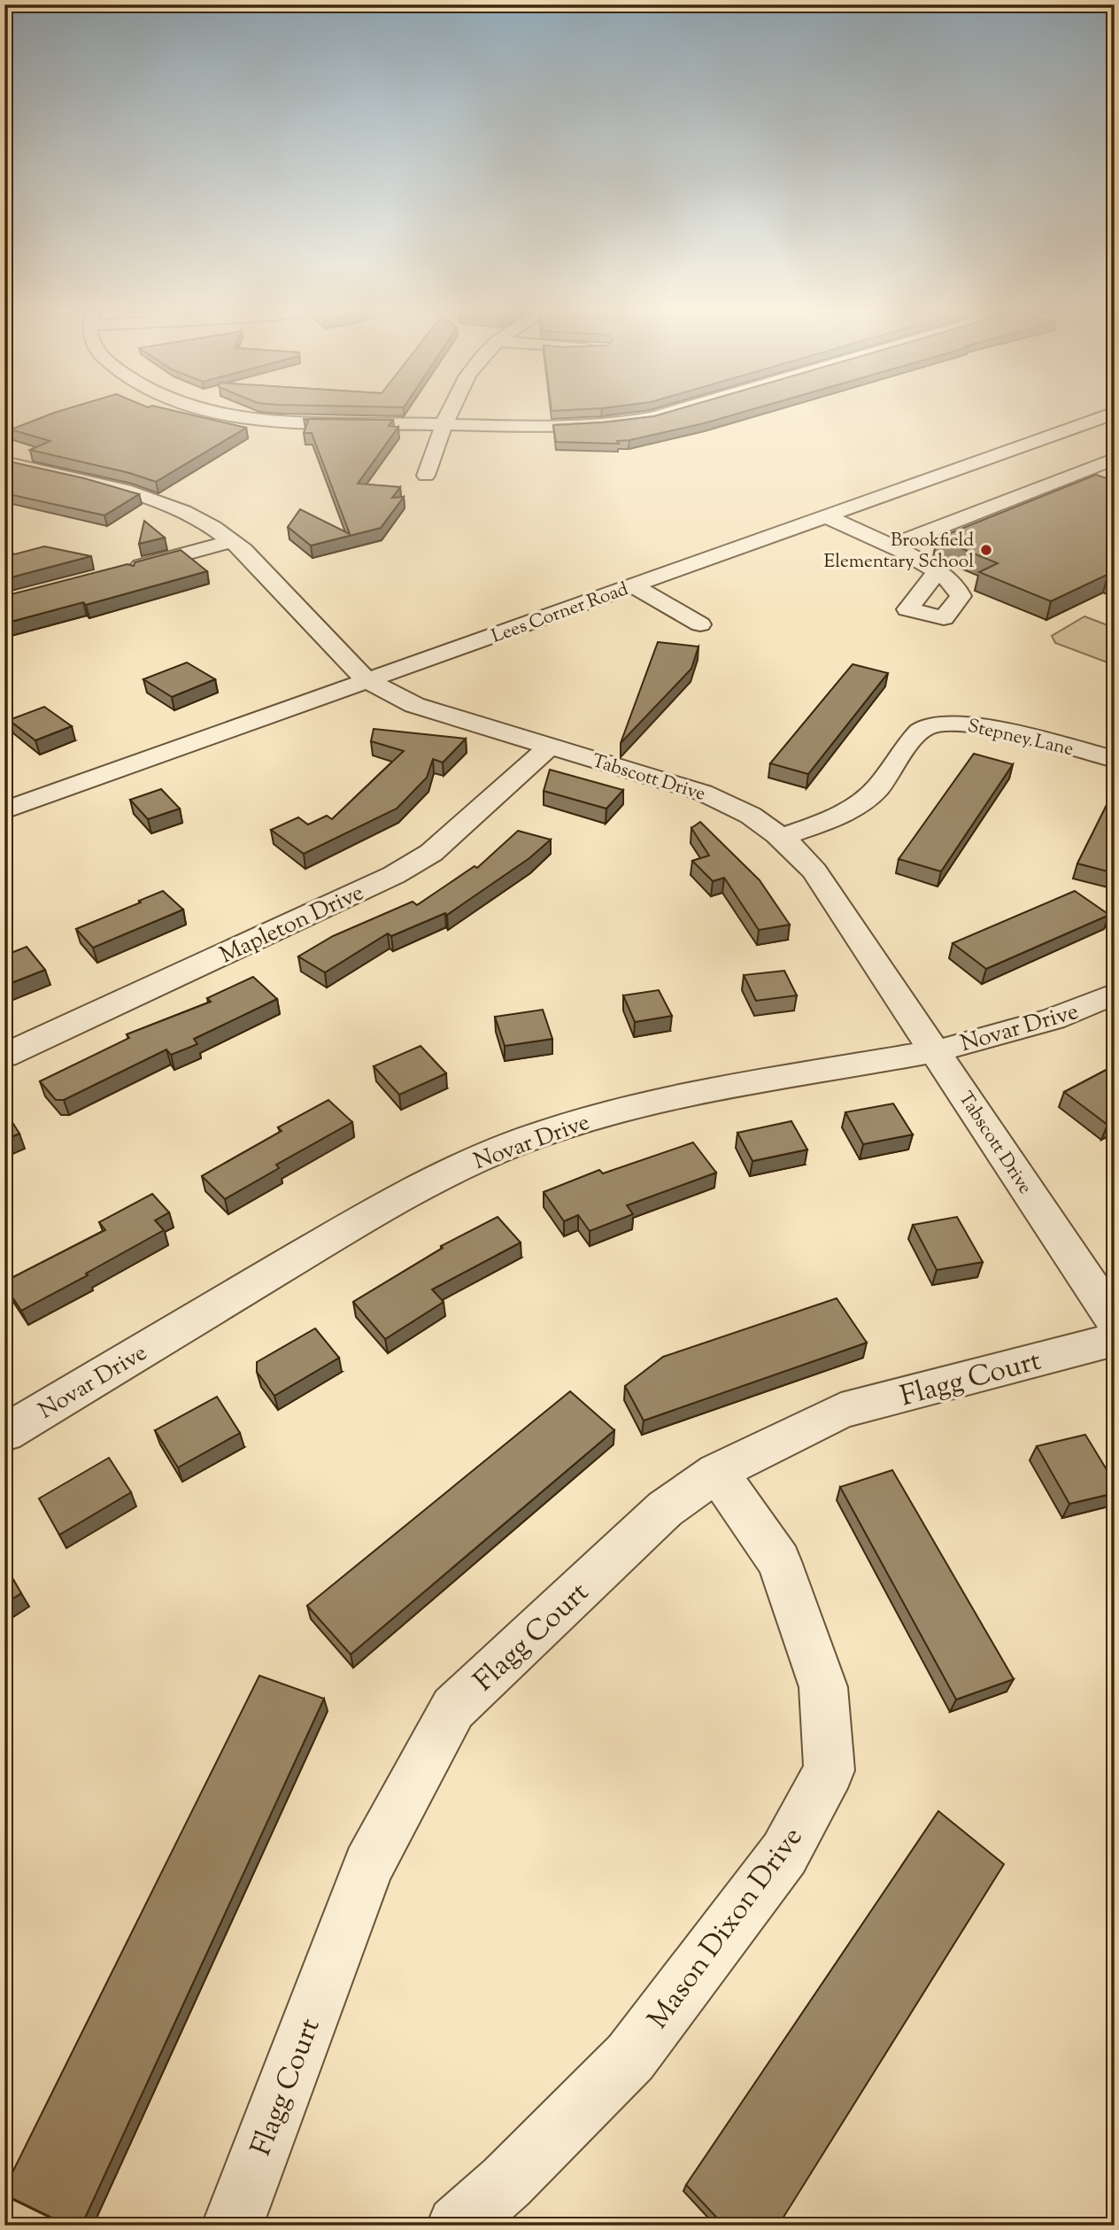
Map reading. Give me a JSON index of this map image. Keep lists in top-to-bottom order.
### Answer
{
  "streets": {
    "street": [
      "Lees Corner Road",
      "Stepney Lane",
      "Tabscott Drive",
      "Mapleton Drive",
      "Novar Drive",
      "Flagg Court",
      "Mason Dixon Drive"
    ]
  },
  "crossings": [
    ["Lees Corner Road", "Tabscott Drive"],
    ["Stepney Lane", "Tabscott Drive"],
    ["Tabscott Drive", "Mapleton Drive"],
    ["Tabscott Drive", "Novar Drive"],
    ["Flagg Court", "Mason Dixon Drive"]
  ],
  "places": ["Brookfield Elementary School"]
}
